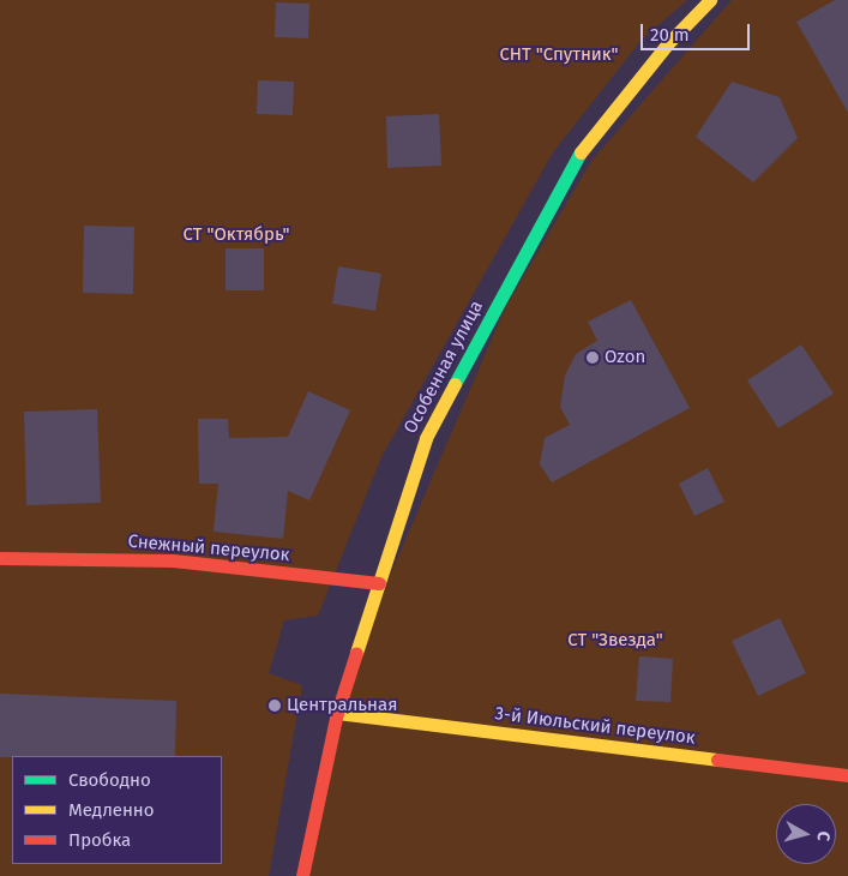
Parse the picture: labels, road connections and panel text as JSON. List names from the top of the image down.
{
  "streets": {
    "main road": ["Особенная улица", "Снежный переулок", "3-й Июльский переулок"]
  },
  "crossings": [
    ["Особенная улица", "Снежный переулок"],
    ["Особенная улица", "3-й Июльский переулок"]
  ],
  "parks": ["СНТ \"Спутник\"", "СТ \"Октябрь\"", "СТ \"Звезда\""],
  "places": ["Ozon", "Центральная"],
  "legend": ["Свободно", "Медленно", "Пробка"],
  "scale_bar": "20 m",
  "north": "right"
}
